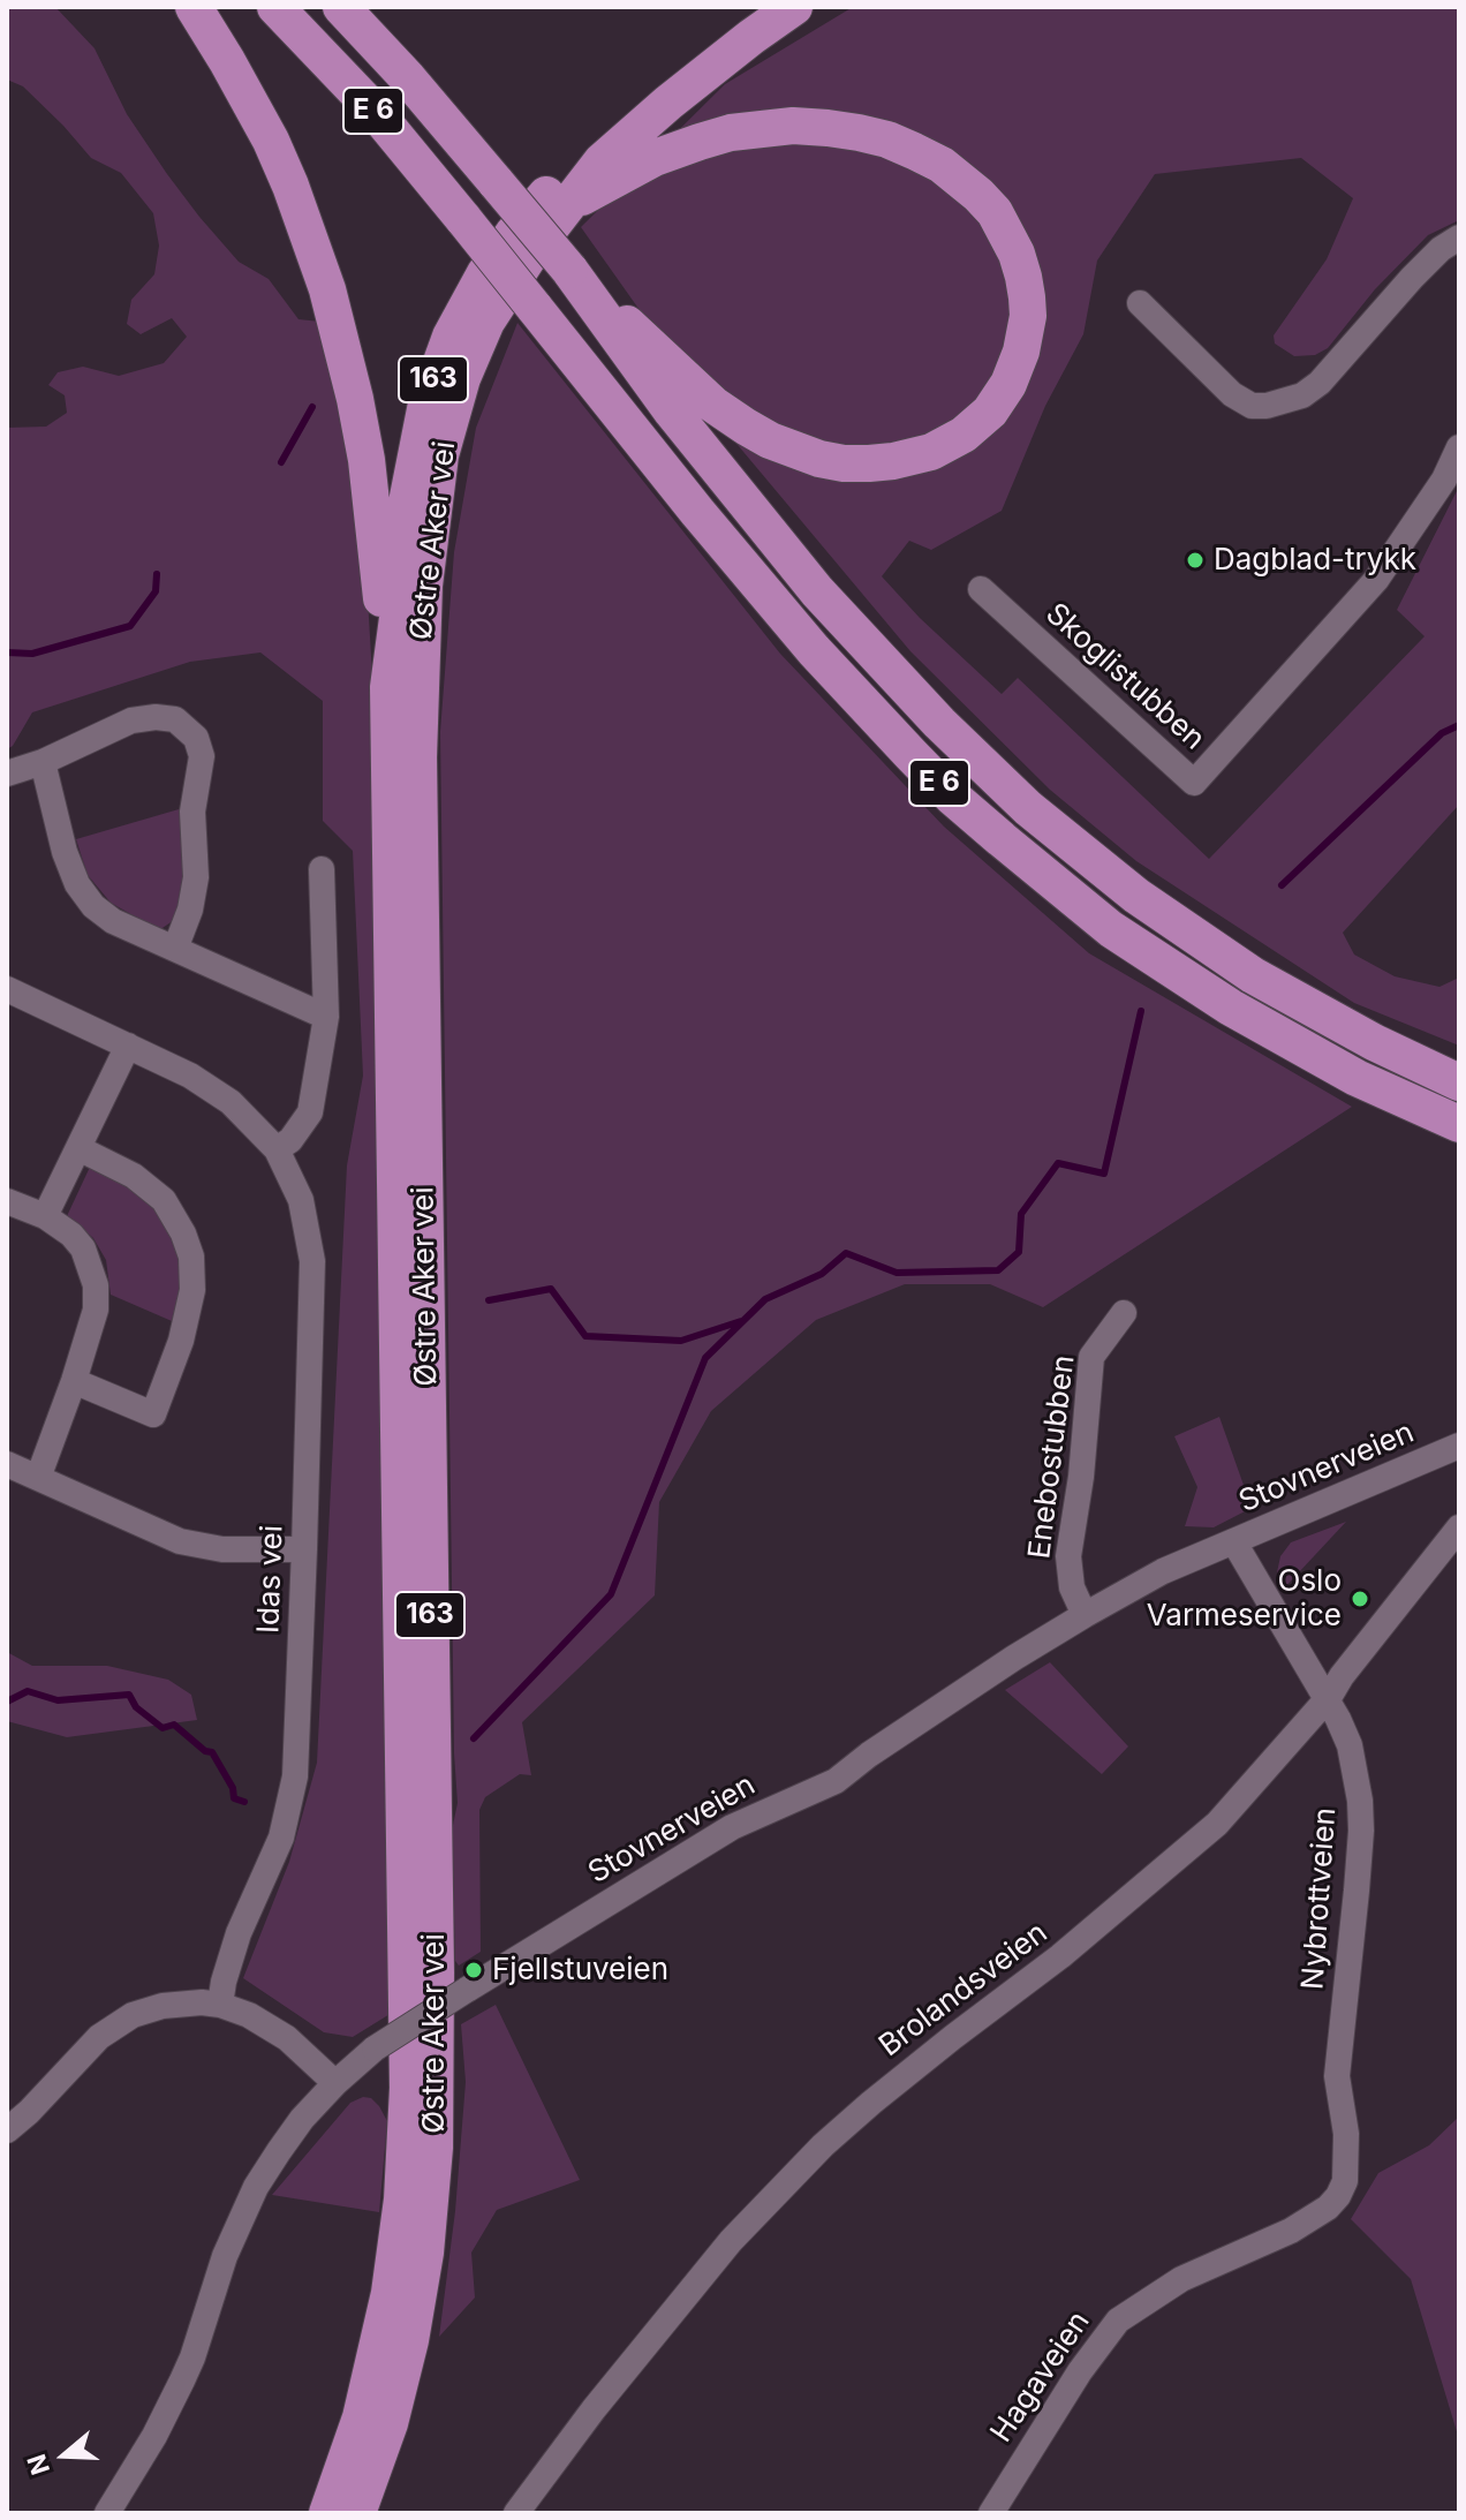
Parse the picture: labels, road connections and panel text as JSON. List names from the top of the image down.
{
  "streets": {
    "highway": ["E 6", "163", "Østre Aker vei"],
    "street": [
      "Skoglistubben",
      "Enebostubben",
      "Stovnerveien",
      "Idas vei",
      "Nybrottveien",
      "Brolandsveien",
      "Hagaveien"
    ]
  },
  "crossings": [
    ["E 6", "Østre Aker vei"],
    ["Enebostubben", "Stovnerveien"],
    ["Stovnerveien", "Nybrottveien"],
    ["Nybrottveien", "Brolandsveien"],
    ["Nybrottveien", "Hagaveien"]
  ],
  "places": ["Dagblad-trykk", "Oslo Varmeservice", "Fjellstuveien"],
  "north": "left"
}
